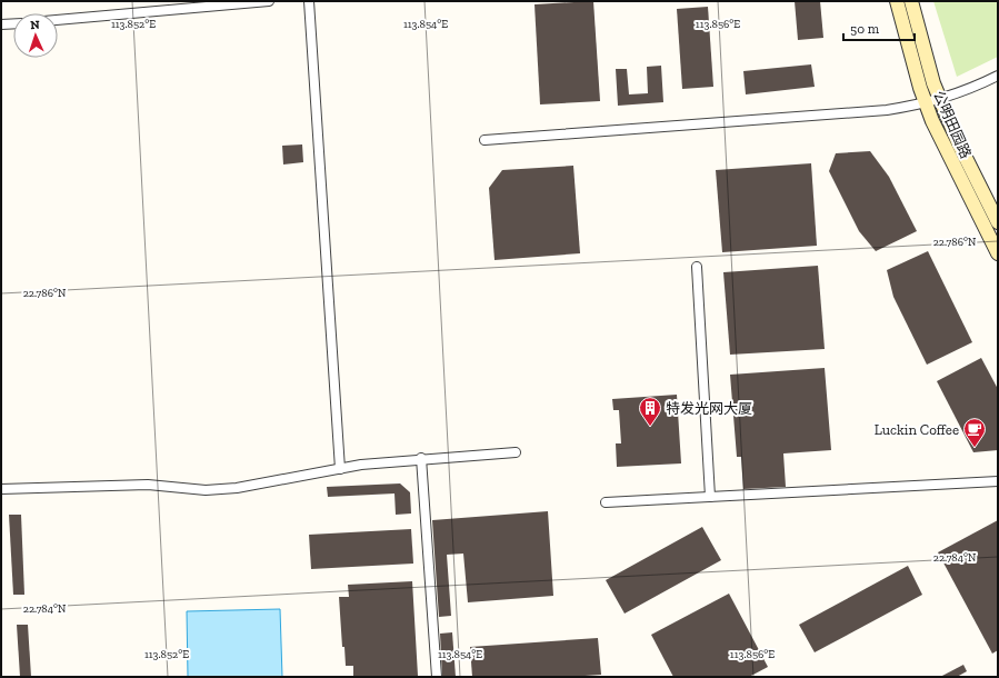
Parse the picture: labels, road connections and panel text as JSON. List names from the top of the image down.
{
  "streets": {
    "street": ["公明田园路"]
  },
  "places": {
    "building": ["特发光网大厦"],
    "cafe": ["Luckin Coffee"]
  },
  "scale_bar": "50 m",
  "north": "top",
  "coordinates": [
    "113.852°E",
    "113.854°E",
    "113.856°E",
    "22.786°N",
    "22.784°N"
  ]
}
